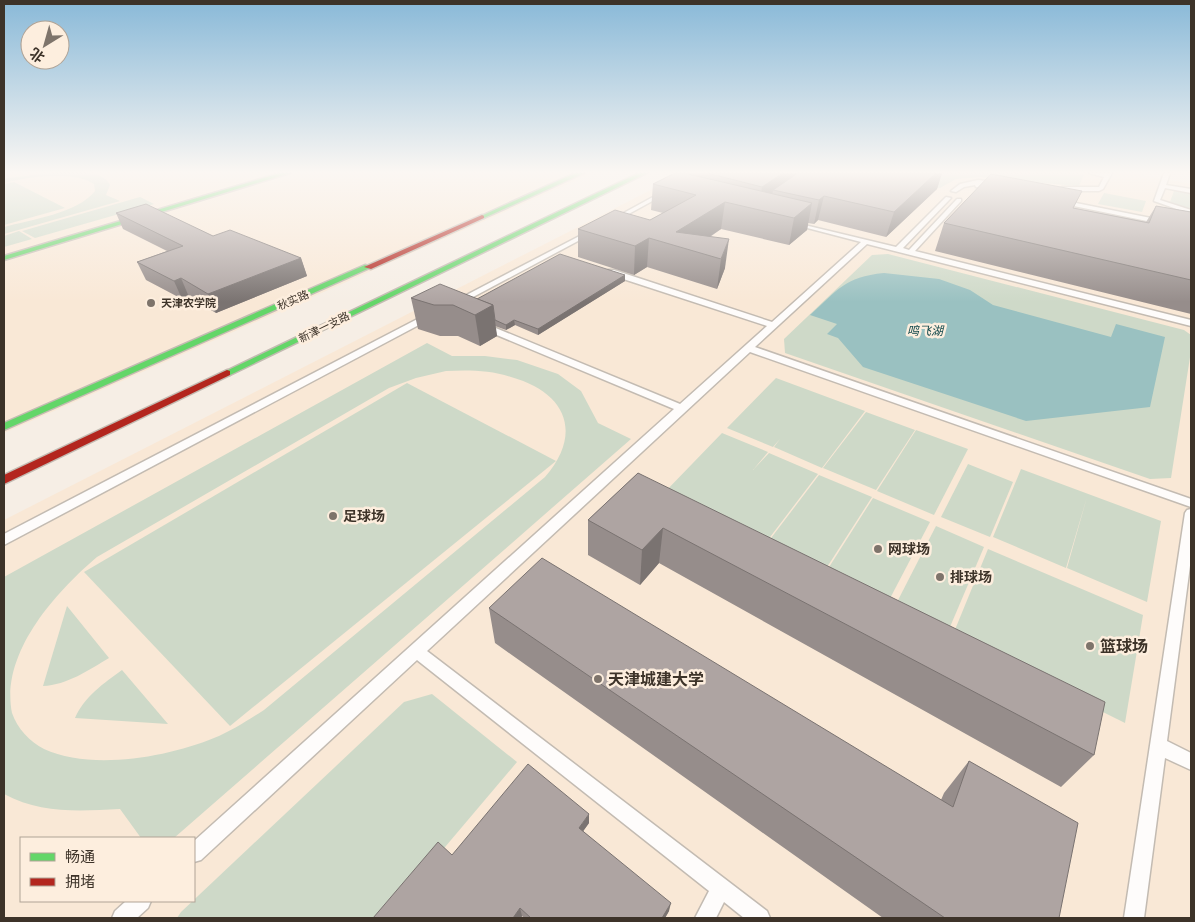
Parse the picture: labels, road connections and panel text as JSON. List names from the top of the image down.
{
  "streets": {
    "street": ["秋实路", "新津一支路"]
  },
  "water": ["鸣飞湖"],
  "places": [
    "天津农学院",
    "足球场",
    "网球场",
    "排球场",
    "篮球场",
    "天津城建大学"
  ],
  "legend": ["畅通", "拥堵"],
  "north": "bottom left"
}
